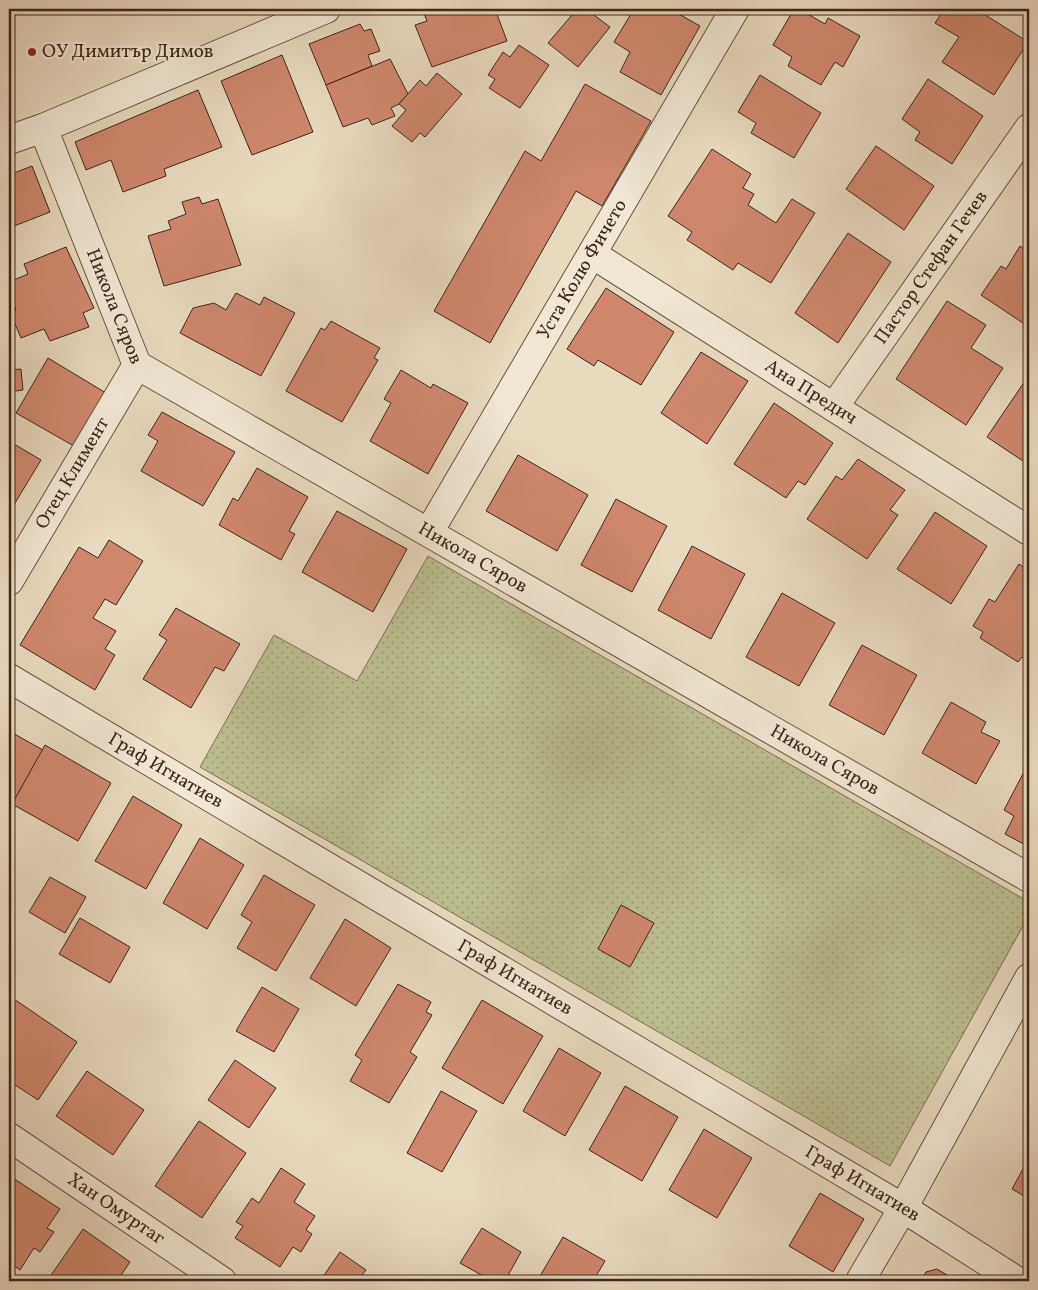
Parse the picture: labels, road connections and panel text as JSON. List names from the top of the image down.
{
  "streets": {
    "street": [
      "Пастор Стефан Гечев",
      "Уста Колю Фичето",
      "Никола Сяров",
      "Ана Предич",
      "Отец Климент",
      "Граф Игнатиев",
      "Хан Омуртаг"
    ]
  },
  "crossings": [
    ["Пастор Стефан Гечев", "Ана Предич"],
    ["Уста Колю Фичето", "Никола Сяров"],
    ["Уста Колю Фичето", "Ана Предич"],
    ["Никола Сяров", "Отец Климент"]
  ],
  "places": ["ОУ Димитър Димов"]
}
